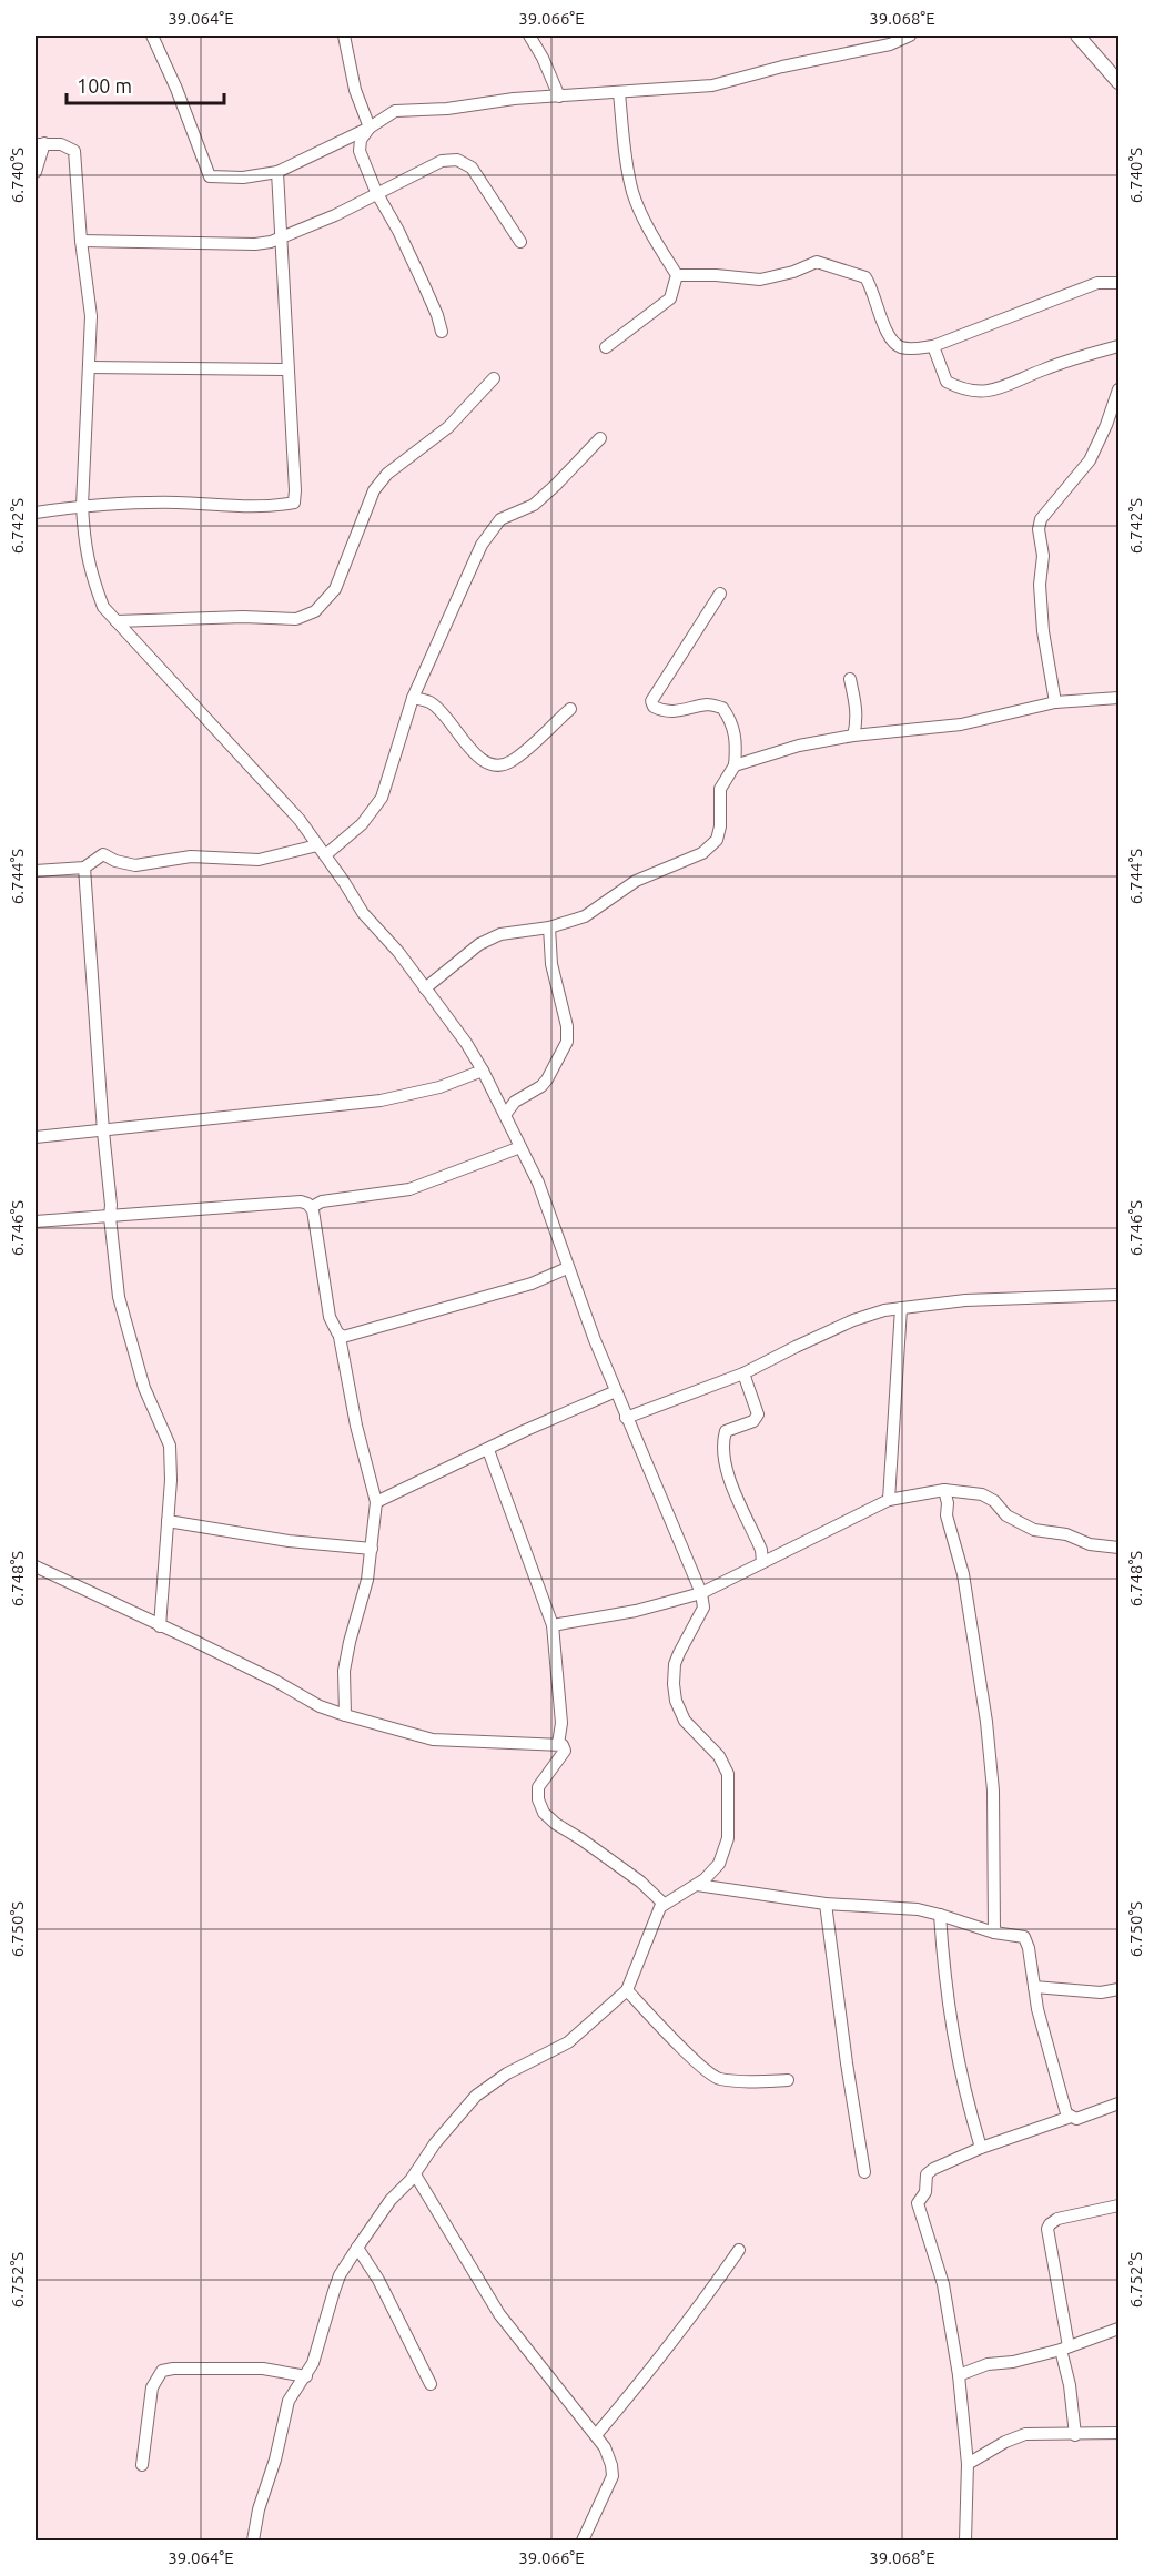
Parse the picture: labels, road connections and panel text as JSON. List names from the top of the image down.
{
  "scale_bar": "100 m",
  "coordinates": [
    "39.064°E",
    "39.066°E",
    "39.068°E",
    "6.740°S",
    "6.742°S",
    "6.744°S",
    "6.746°S",
    "6.748°S",
    "6.750°S",
    "6.752°S"
  ]
}
